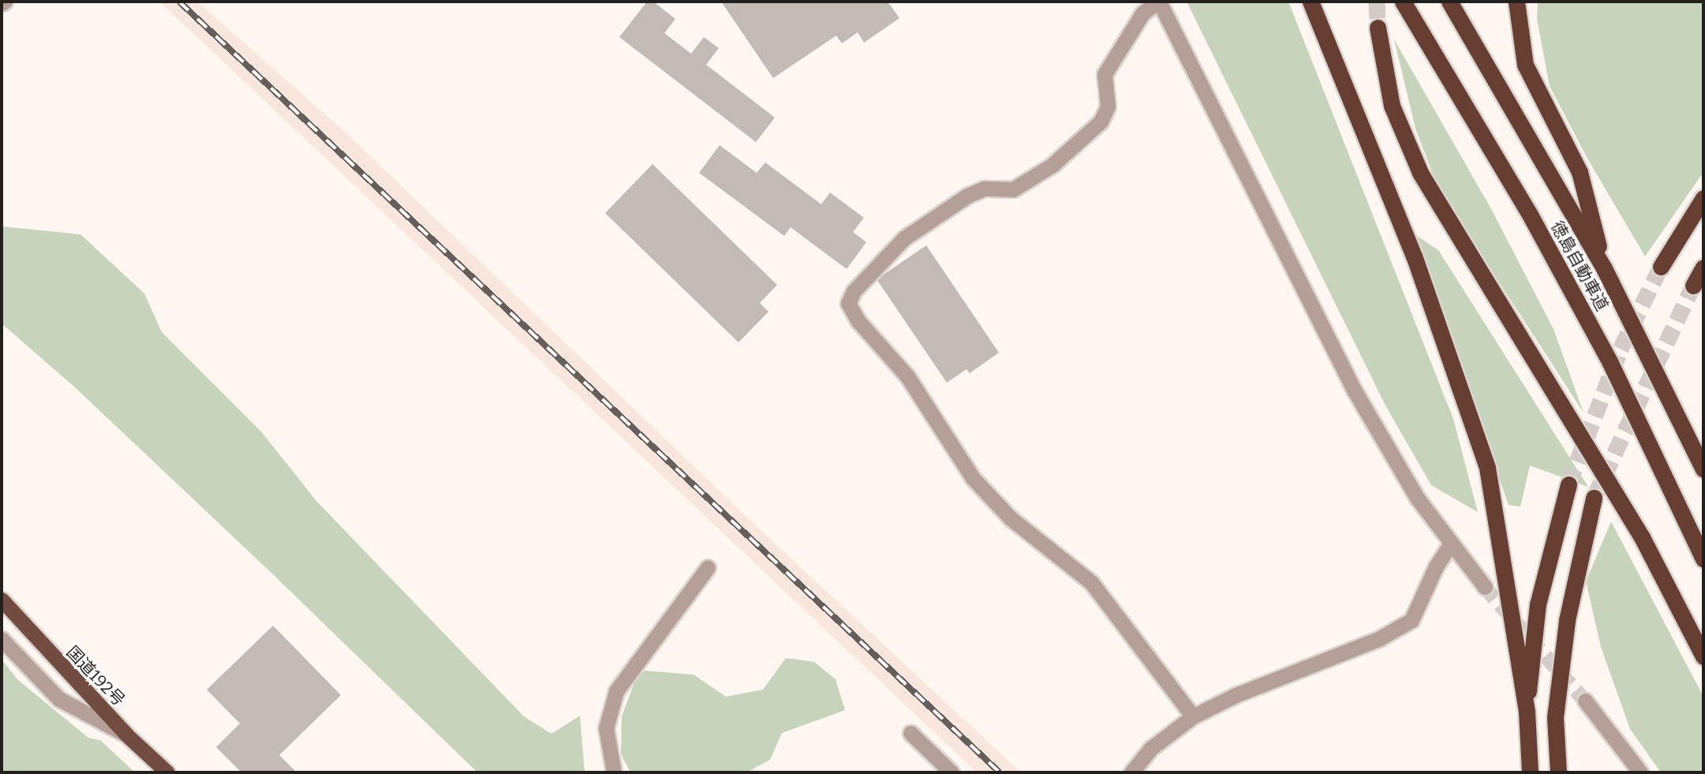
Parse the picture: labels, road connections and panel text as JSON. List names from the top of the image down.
{
  "streets": {
    "highway": ["徳島自動車道", "国道192号"]
  }
}
